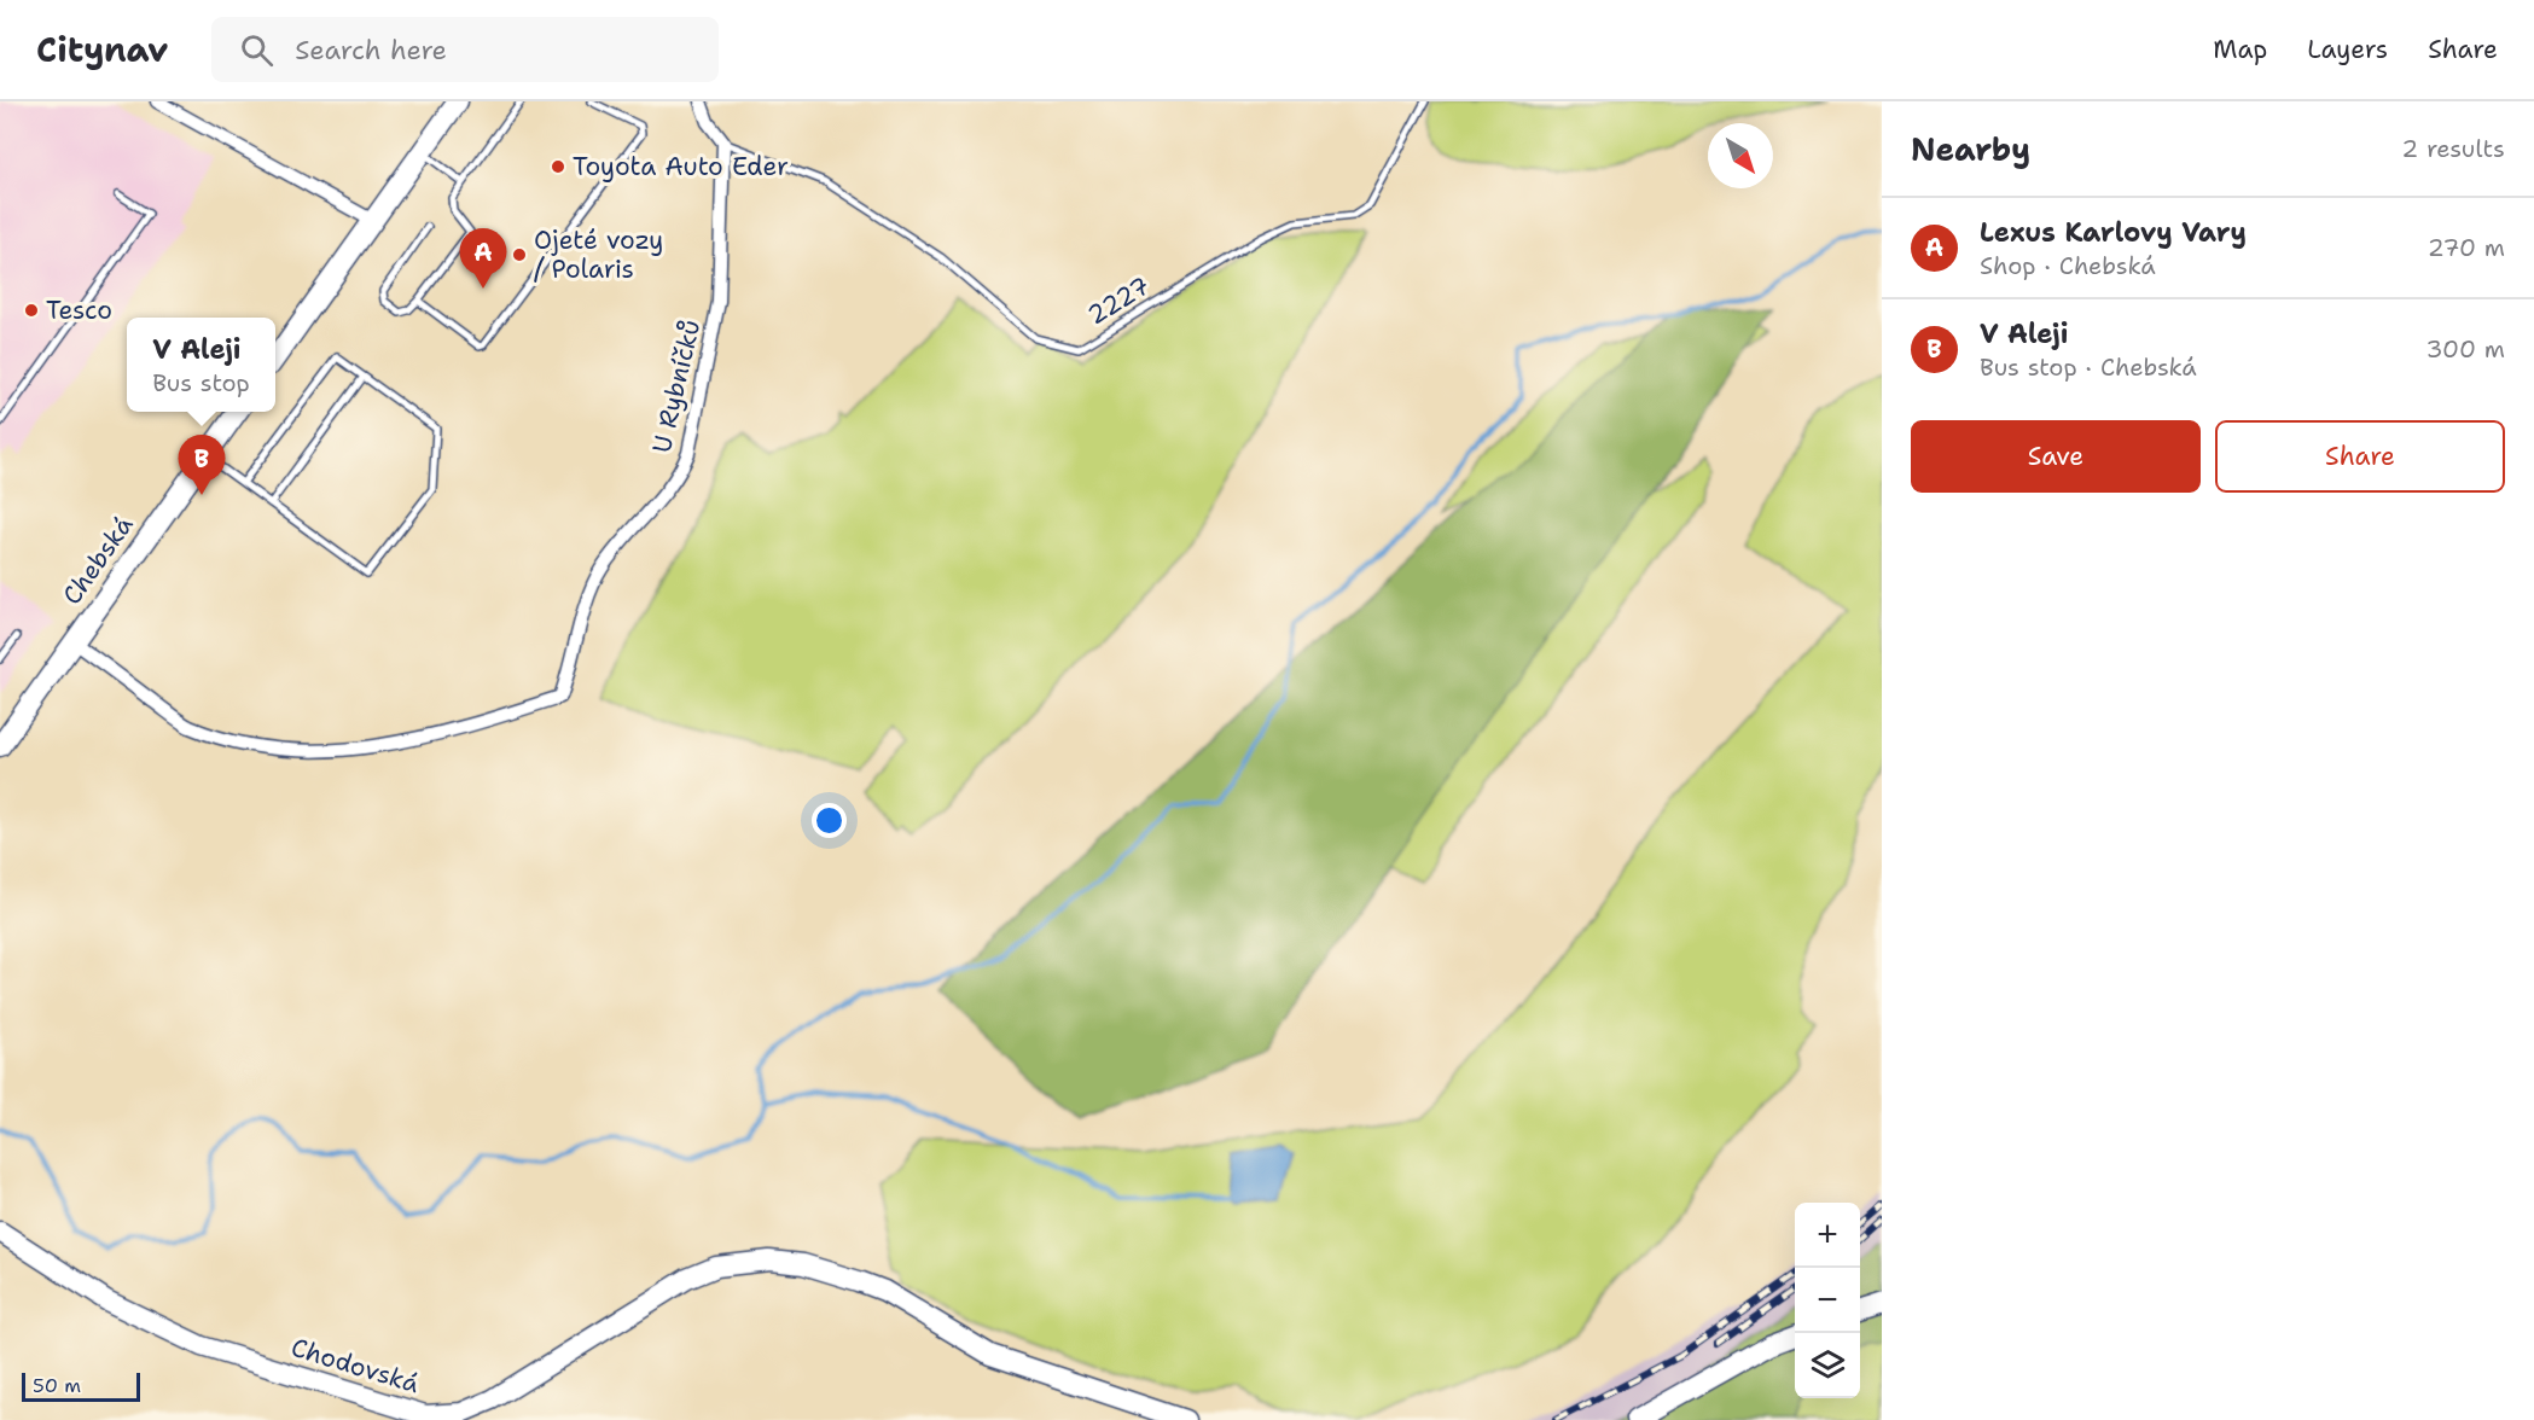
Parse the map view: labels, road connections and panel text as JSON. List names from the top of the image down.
{
  "streets": {
    "street": ["U Rybníčků", "Chebská", "Chodovská"],
    "lane": ["2227"]
  },
  "crossings": [
    ["2227", "U Rybníčků"],
    ["U Rybníčků", "Chebská"]
  ],
  "places": ["Toyota Auto Eder", "Ojeté vozy / Polaris", "Tesco"],
  "scale_bar": "50 m",
  "north": "bottom right",
  "page": {
    "header": "Citynav",
    "search": "Search here",
    "nav": ["Map", "Layers", "Share"],
    "heading": ["Nearby", "2 results"],
    "list": [
      {
        "mark": "A",
        "name": "Lexus Karlovy Vary",
        "note": "Shop · Chebská",
        "value": "270 m"
      },
      {
        "mark": "B",
        "name": "V Aleji",
        "note": "Bus stop · Chebská",
        "value": "300 m"
      }
    ],
    "pins": ["A", "B"],
    "popup": ["V Aleji", "Bus stop"],
    "buttons": ["Save", "Share"],
    "map_buttons": ["+", "−"],
    "scale": "50 m"
  }
}
